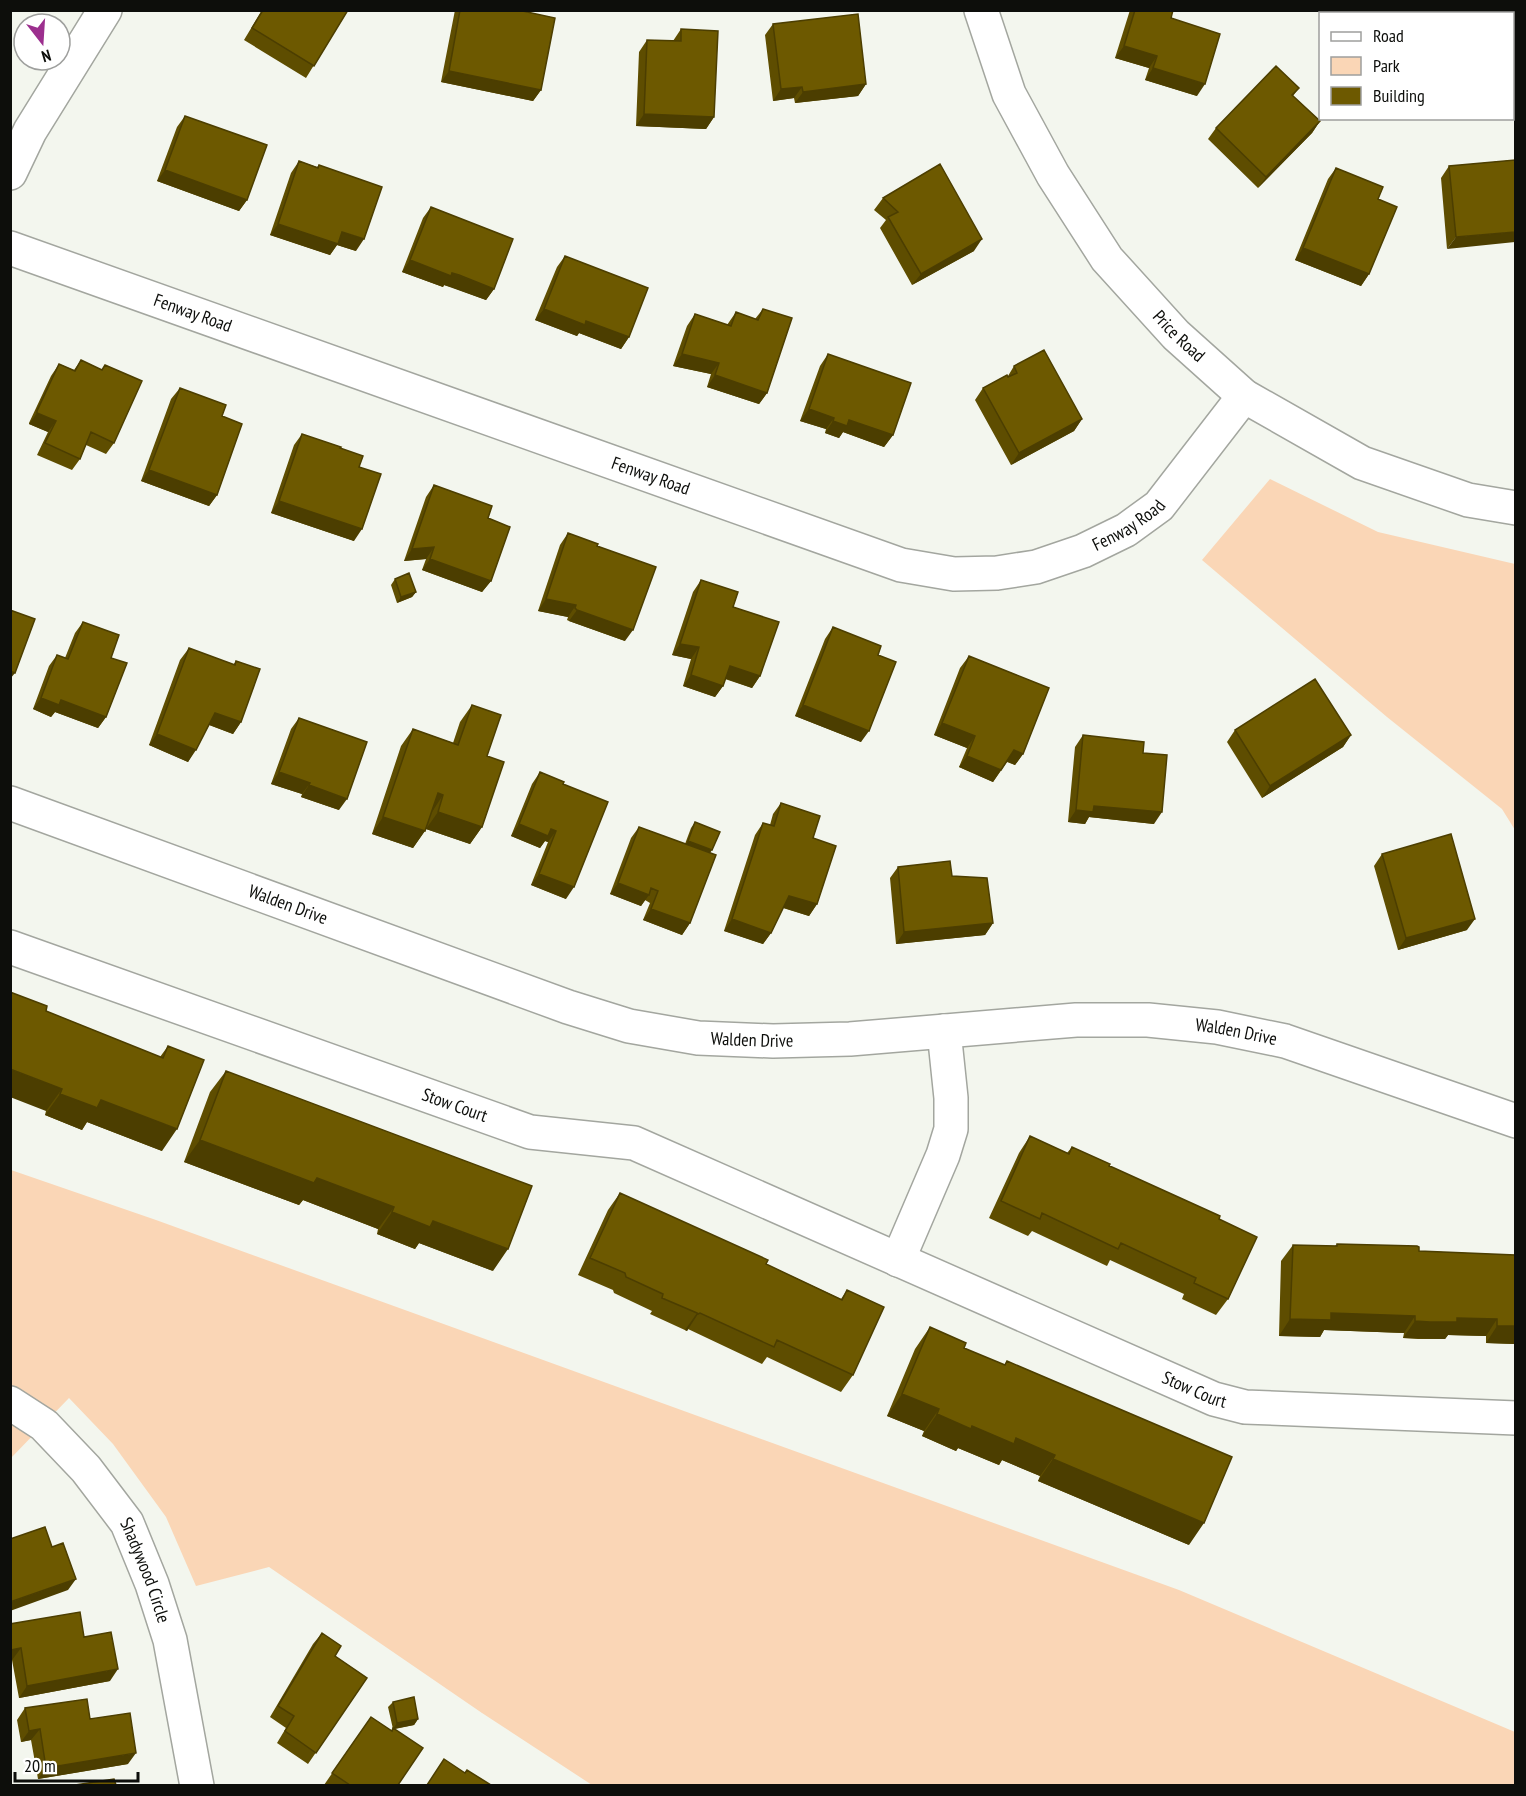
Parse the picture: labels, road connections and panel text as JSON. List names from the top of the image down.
{
  "streets": {
    "street": [
      "Fenway Road",
      "Price Road",
      "Walden Drive",
      "Stow Court",
      "Shadywood Circle"
    ]
  },
  "crossings": [
    ["Fenway Road", "Price Road"]
  ],
  "legend": ["Road", "Park", "Building"],
  "scale_bar": "20 m",
  "north": "bottom"
}
